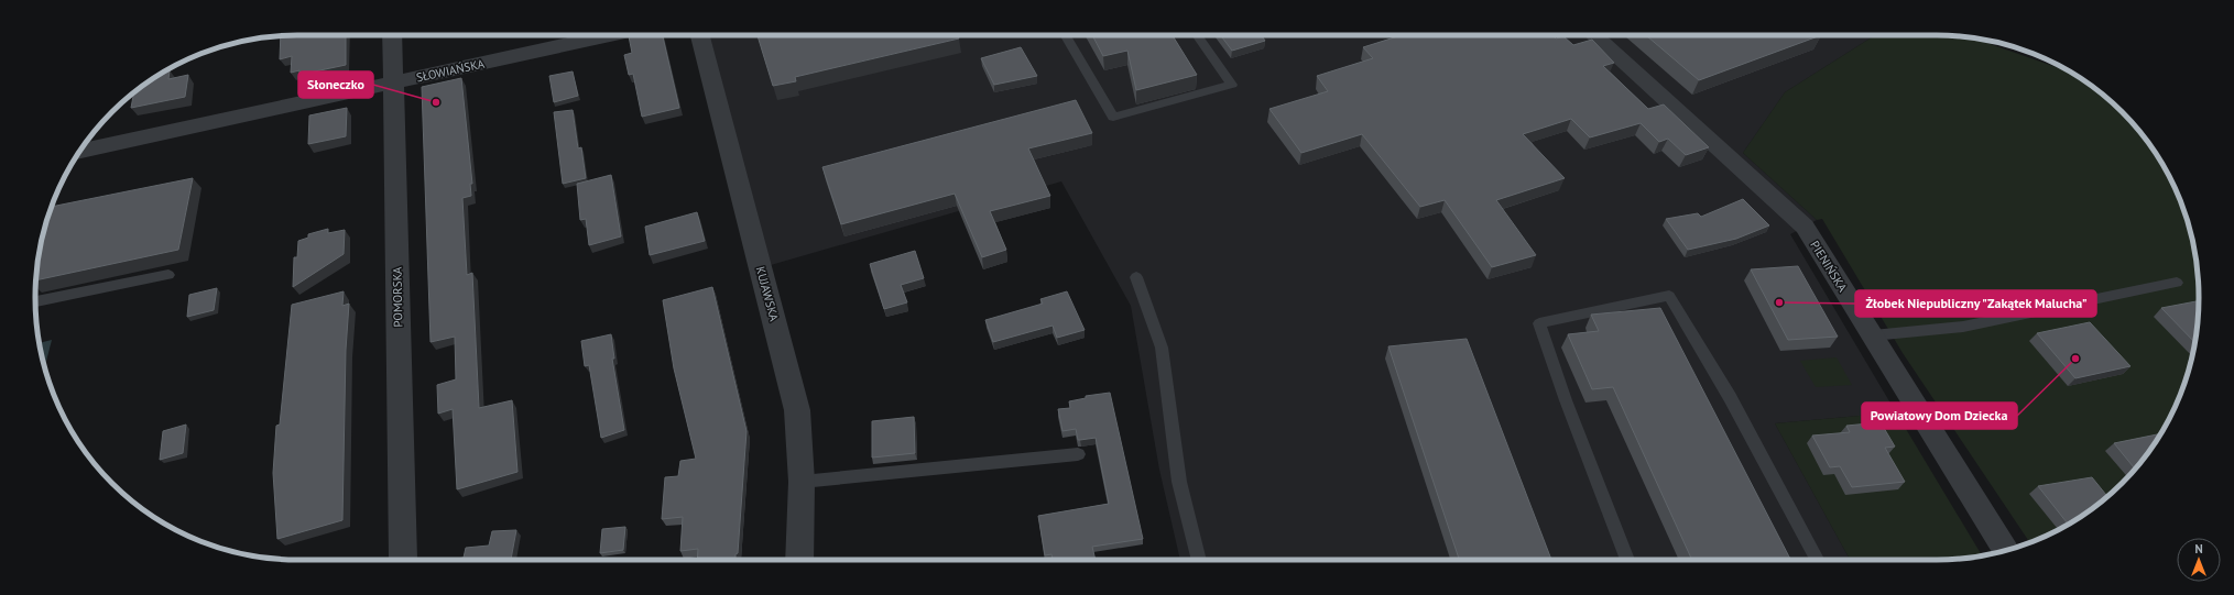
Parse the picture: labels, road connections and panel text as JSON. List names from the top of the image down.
{
  "streets": {
    "street": [
      "SŁOWIAŃSKA",
      "PIENIŃSKA",
      "KUJAWSKA",
      "POMORSKA"
    ]
  },
  "crossings": [
    ["SŁOWIAŃSKA", "POMORSKA"]
  ],
  "places": ["Słoneczko", "Żłobek Niepubliczny \"Zakątek Malucha\"", "Powiatowy Dom Dziecka"],
  "north": "top"
}
